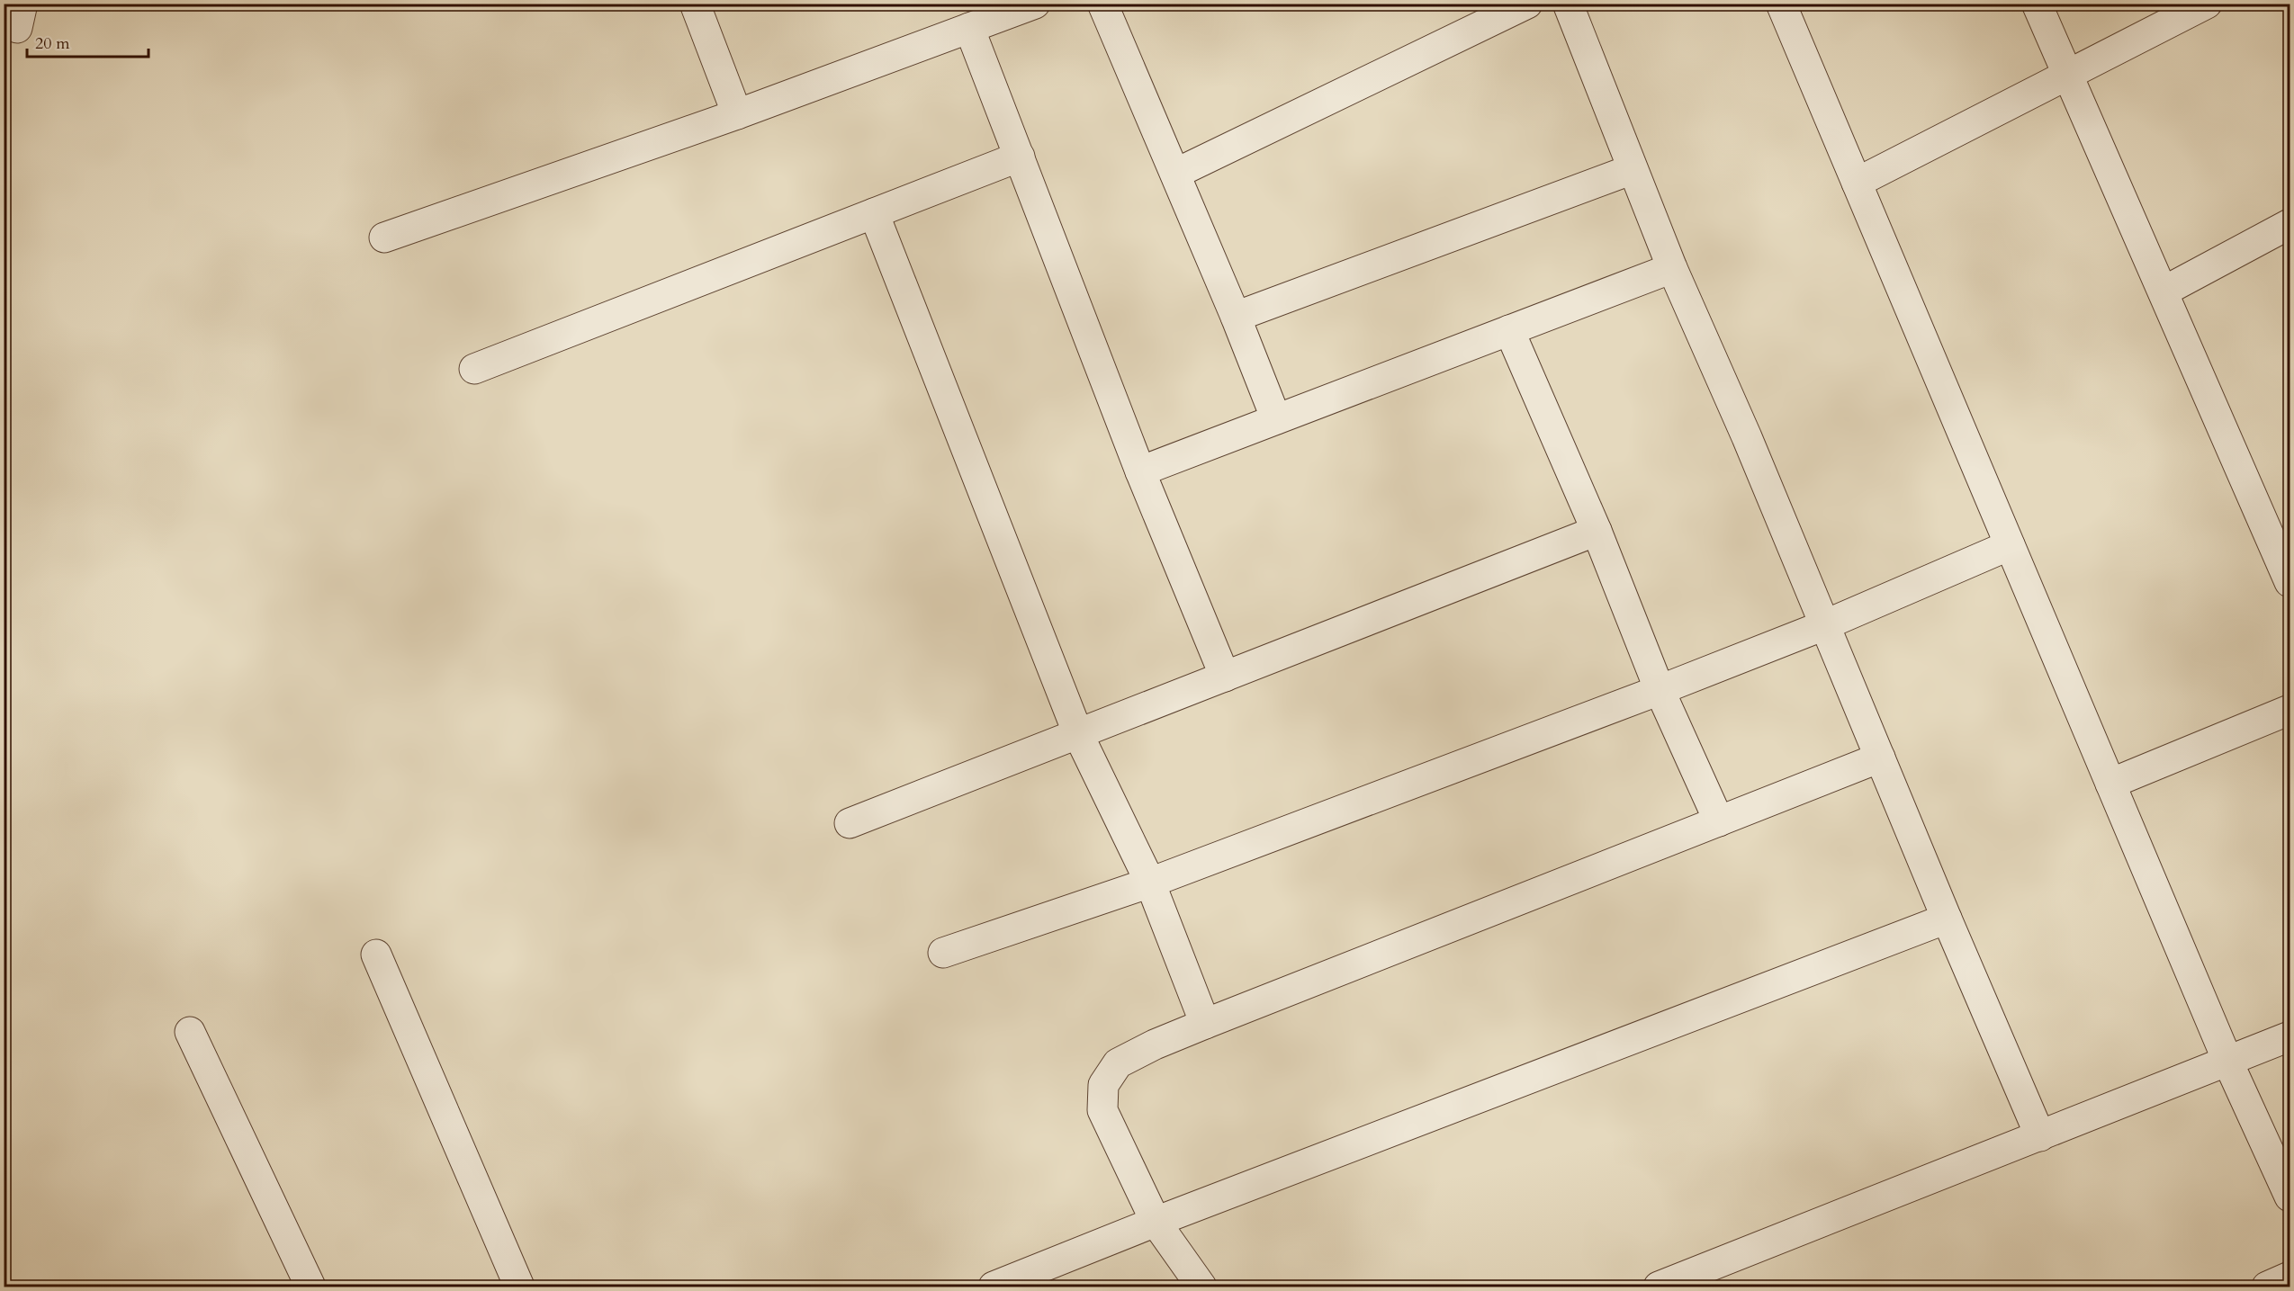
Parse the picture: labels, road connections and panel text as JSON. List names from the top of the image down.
{
  "scale_bar": "20 m"
}
